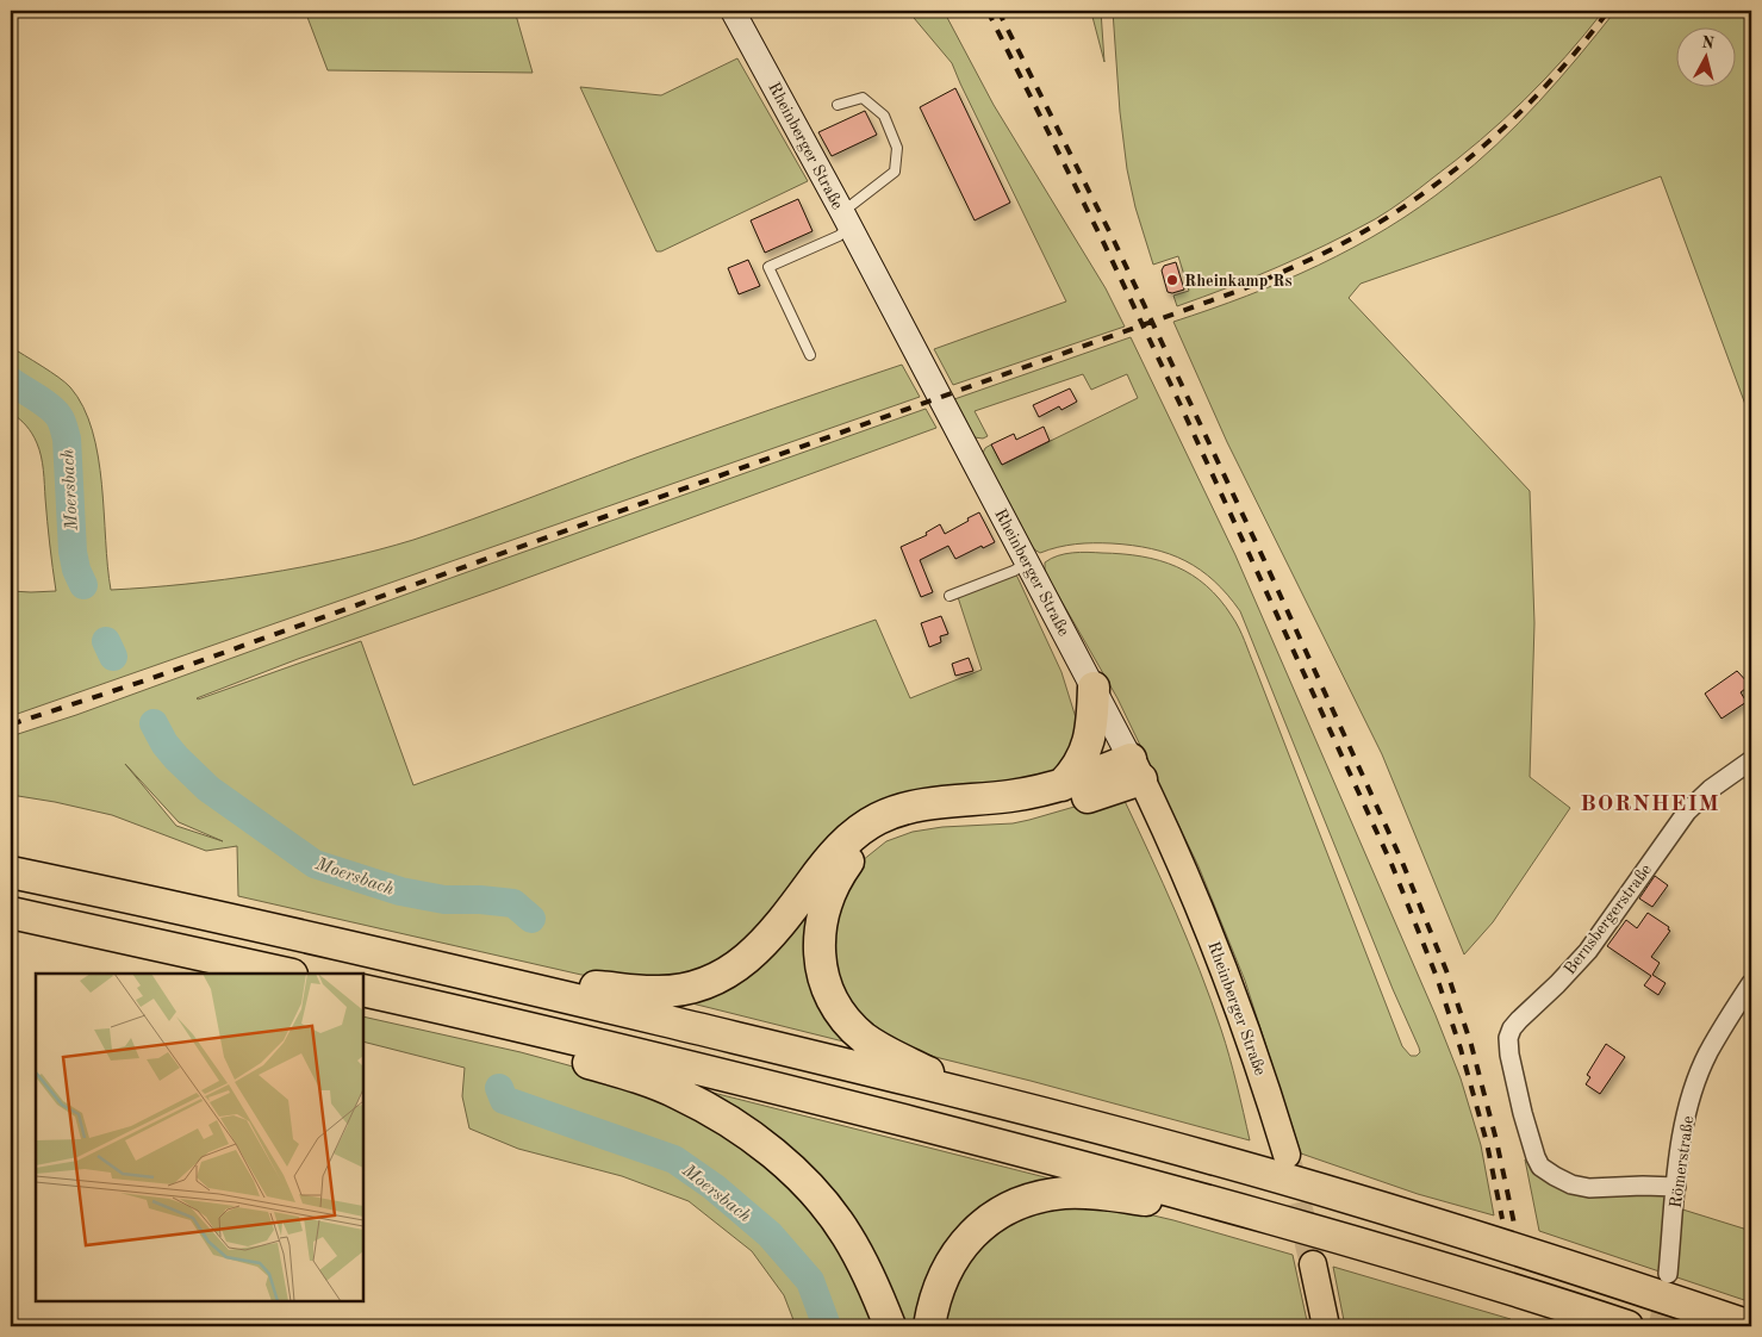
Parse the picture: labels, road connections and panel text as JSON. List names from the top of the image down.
{
  "streets": {
    "main road": ["Rheinberger Straße"],
    "street": ["Bernsbergerstraße", "Römerstraße"]
  },
  "crossings": [
    ["Bernsbergerstraße", "Römerstraße"]
  ],
  "districts": ["BORNHEIM"],
  "water": ["Moersbach"],
  "places": ["Rheinkamp Rs"],
  "north": "top"
}
